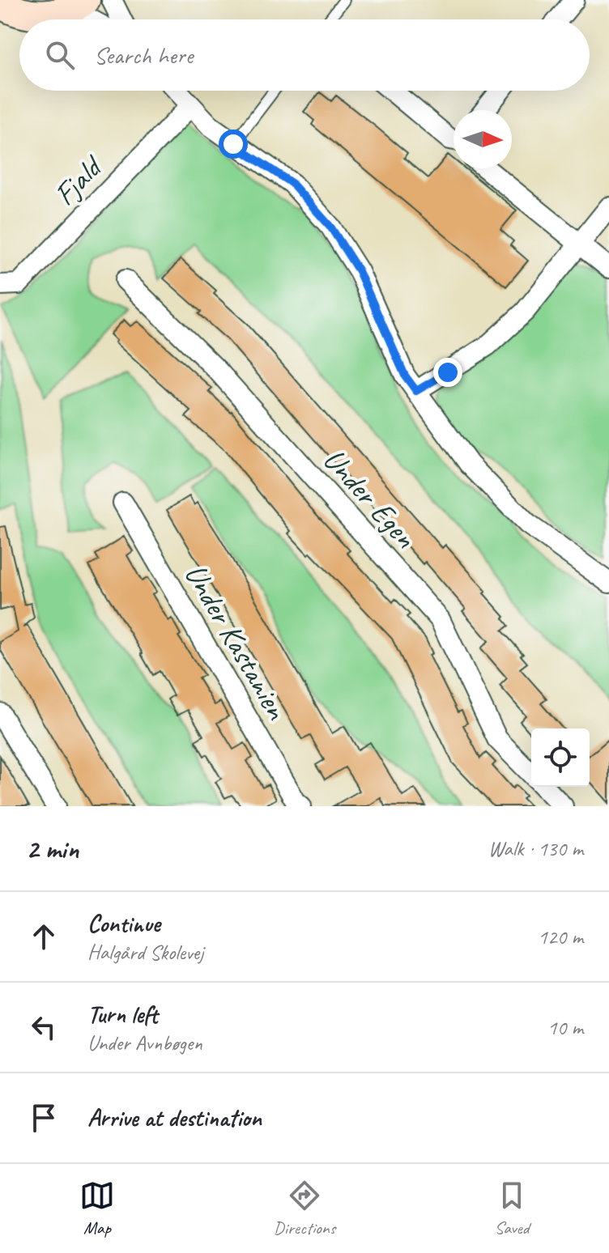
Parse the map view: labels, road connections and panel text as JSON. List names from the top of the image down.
{
  "streets": {
    "street": ["Fjald", "Under Egen", "Under Kastanien"]
  },
  "north": "right",
  "page": {
    "search": "Search here",
    "heading": ["2 min", "Walk · 130 m"],
    "list": [
      ["Continue", "Halgård Skolevej", "120 m"],
      ["Turn left", "Under Avnbøgen", "10 m"],
      "Arrive at destination"
    ],
    "nav": ["Map", "Directions", "Saved"]
  }
}
